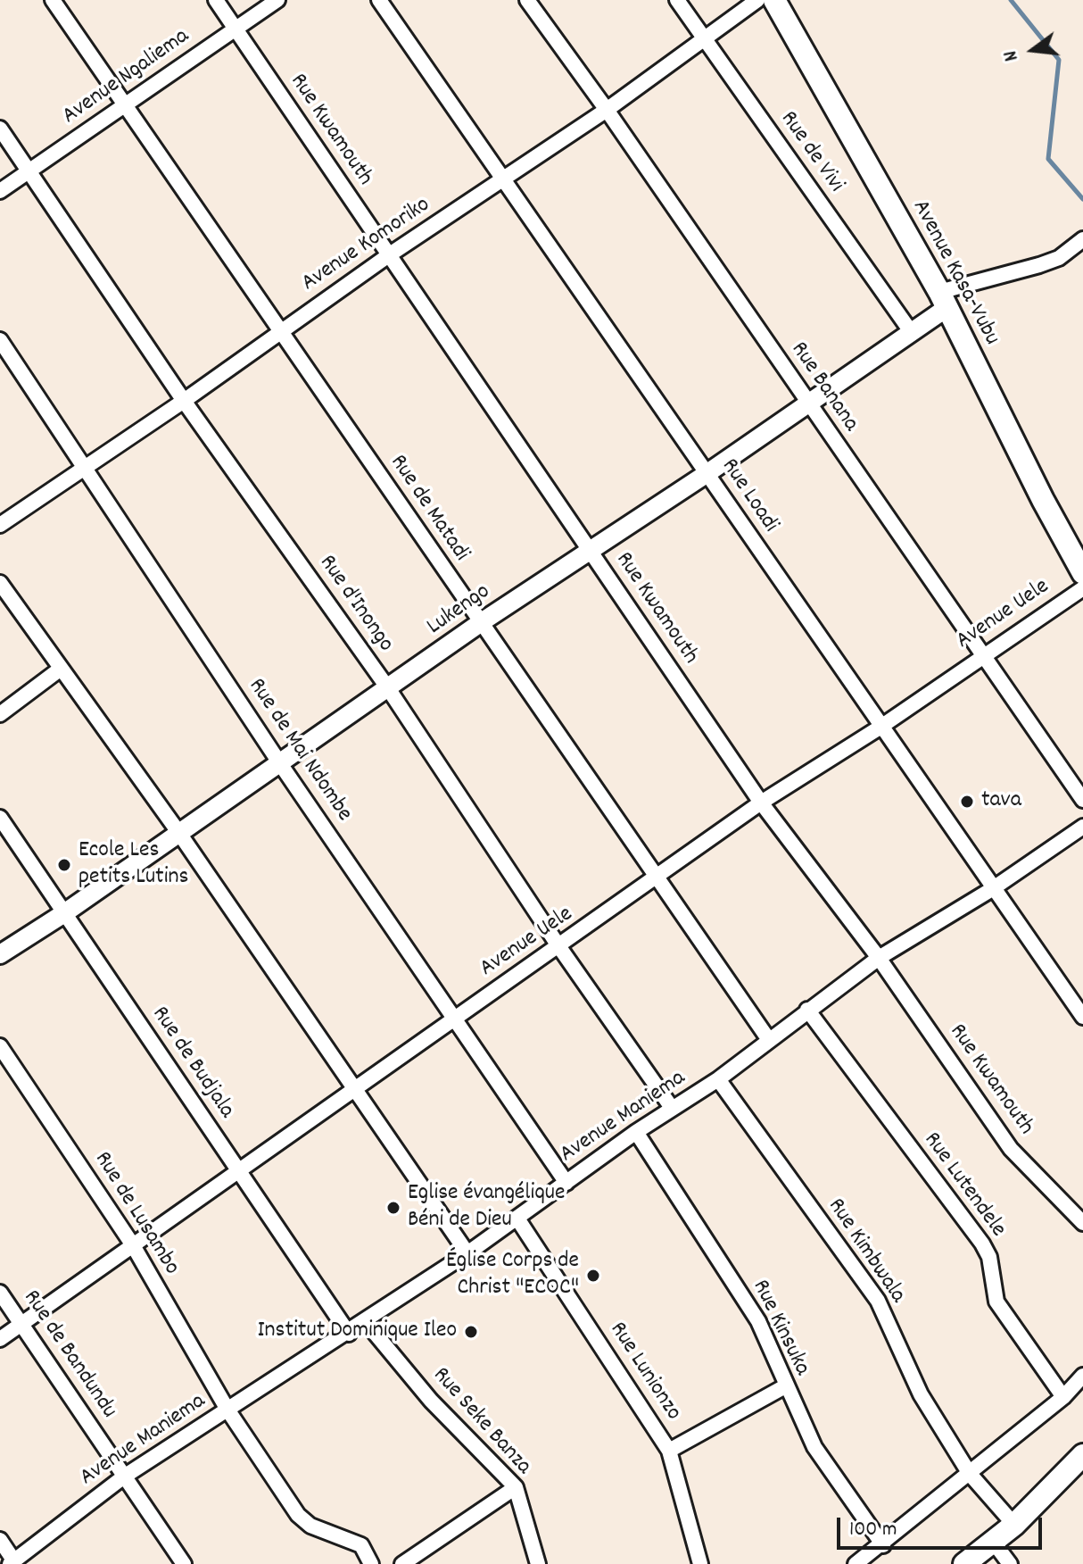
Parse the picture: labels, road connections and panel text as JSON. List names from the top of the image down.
{
  "streets": {
    "main road": ["Avenue Kasa-Vubu"],
    "street": [
      "Avenue Ngaliema",
      "Rue Kwamouth",
      "Rue de Vivi",
      "Avenue Komoriko",
      "Rue Banana",
      "Rue Loadi",
      "Rue de Matadi",
      "Rue d'Inongo",
      "Lukengo",
      "Avenue Uele",
      "Rue de Mai Ndombe",
      "Rue de Budjala",
      "Avenue Maniema",
      "Rue Lutendele",
      "Rue de Lusambo",
      "Rue Kimbwala",
      "Rue Kinsuka",
      "Rue de Bandundu",
      "Rue Lunionzo",
      "Rue Seke Banza"
    ]
  },
  "crossings": [
    ["Avenue Ngaliema", "Rue Kwamouth"],
    ["Avenue Ngaliema", "Rue de Matadi"],
    ["Avenue Ngaliema", "Rue d'Inongo"],
    ["Rue Kwamouth", "Avenue Komoriko"],
    ["Rue Kwamouth", "Lukengo"],
    ["Rue Kwamouth", "Avenue Uele"],
    ["Rue Kwamouth", "Avenue Maniema"],
    ["Rue de Vivi", "Avenue Komoriko"],
    ["Rue de Vivi", "Lukengo"],
    ["Avenue Komoriko", "Rue Banana"],
    ["Avenue Komoriko", "Rue Loadi"],
    ["Avenue Komoriko", "Rue de Matadi"],
    ["Avenue Komoriko", "Rue d'Inongo"],
    ["Avenue Komoriko", "Rue de Mai Ndombe"],
    ["Avenue Kasa-Vubu", "Lukengo"],
    ["Rue Banana", "Lukengo"],
    ["Rue Banana", "Avenue Uele"],
    ["Rue Loadi", "Lukengo"],
    ["Rue Loadi", "Avenue Uele"],
    ["Rue Loadi", "Avenue Maniema"],
    ["Rue de Matadi", "Lukengo"],
    ["Rue de Matadi", "Avenue Uele"],
    ["Rue de Matadi", "Avenue Maniema"],
    ["Rue d'Inongo", "Lukengo"],
    ["Rue d'Inongo", "Avenue Uele"],
    ["Rue d'Inongo", "Avenue Maniema"],
    ["Lukengo", "Rue de Mai Ndombe"],
    ["Lukengo", "Rue de Budjala"],
    ["Avenue Uele", "Rue de Mai Ndombe"],
    ["Avenue Uele", "Rue de Budjala"],
    ["Avenue Uele", "Rue de Lusambo"],
    ["Avenue Uele", "Rue de Bandundu"],
    ["Rue de Mai Ndombe", "Avenue Maniema"],
    ["Rue de Budjala", "Avenue Maniema"],
    ["Avenue Maniema", "Rue Lutendele"],
    ["Avenue Maniema", "Rue de Lusambo"],
    ["Avenue Maniema", "Rue Kimbwala"],
    ["Avenue Maniema", "Rue Kinsuka"],
    ["Avenue Maniema", "Rue de Bandundu"],
    ["Avenue Maniema", "Rue Lunionzo"],
    ["Avenue Maniema", "Rue Seke Banza"]
  ],
  "places": [
    "tava",
    "Ecole Les petits Lutins",
    "Eglise évangélique Béni de Dieu",
    "Église Corps de Christ \"ECOC\"",
    "Institut Dominique Ileo"
  ],
  "scale_bar": "100 m",
  "north": "left"
}
